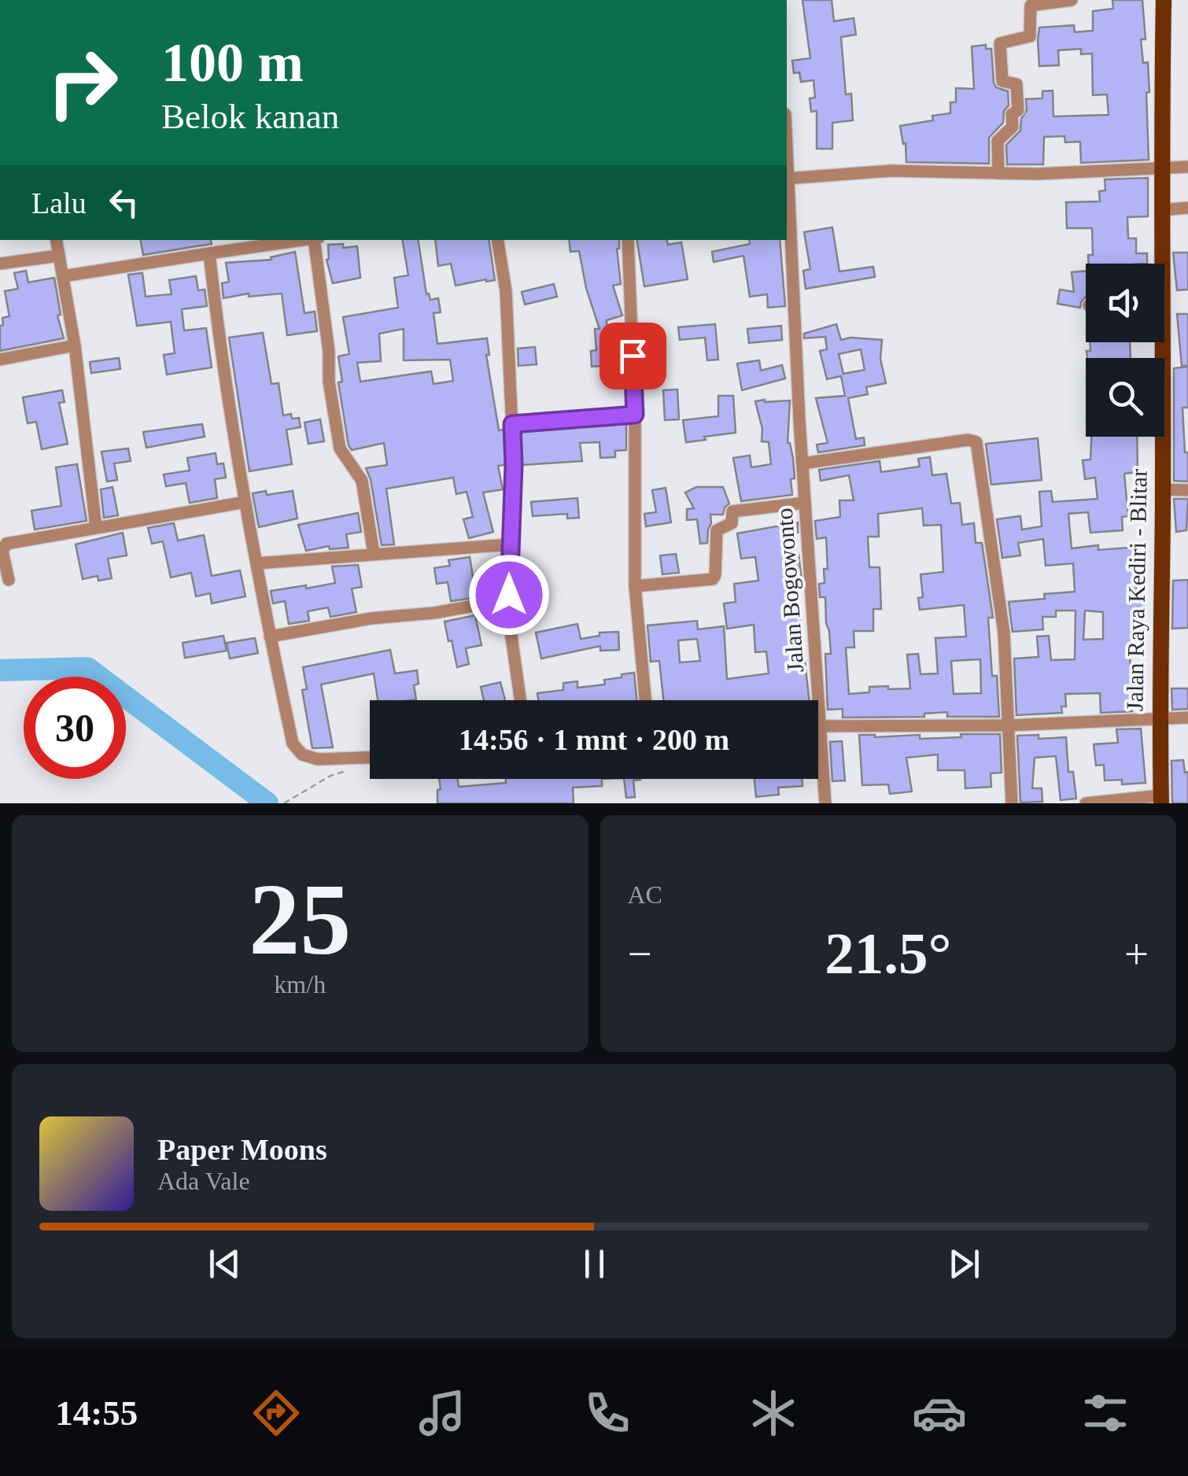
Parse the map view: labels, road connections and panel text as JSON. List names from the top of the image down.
{
  "streets": {
    "main road": ["Jalan Raya Kediri - Blitar"],
    "street": ["Jalan Bogowonto"]
  },
  "page": {
    "turn": ["100 m", "Belok kanan"],
    "then": "Lalu",
    "limit": "30",
    "trip": "14:56 · 1 mnt · 200 m",
    "tile": [
      ["25", "km/h"],
      "AC"
    ],
    "heat": ["−", "21.5°", "+"],
    "song": ["Paper Moons", "Ada Vale"],
    "tabs": "14:55"
  }
}
